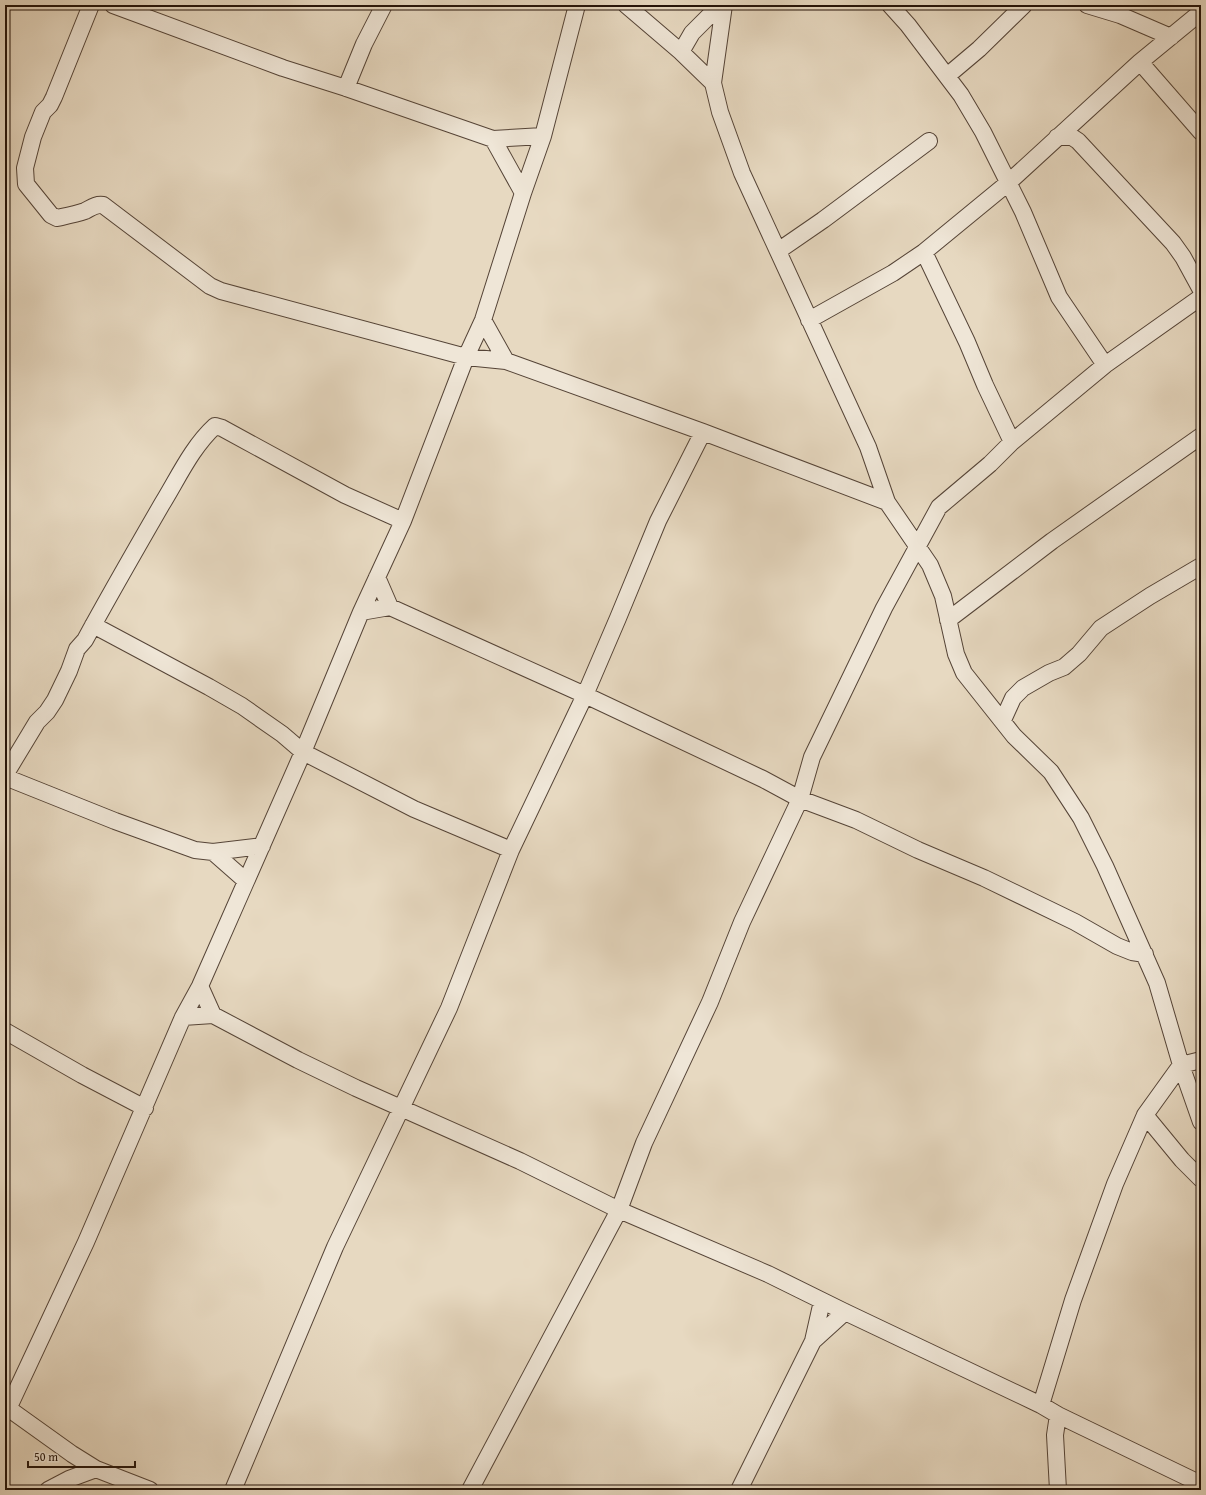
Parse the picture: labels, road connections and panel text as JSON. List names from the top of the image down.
{
  "scale_bar": "50 m"
}
